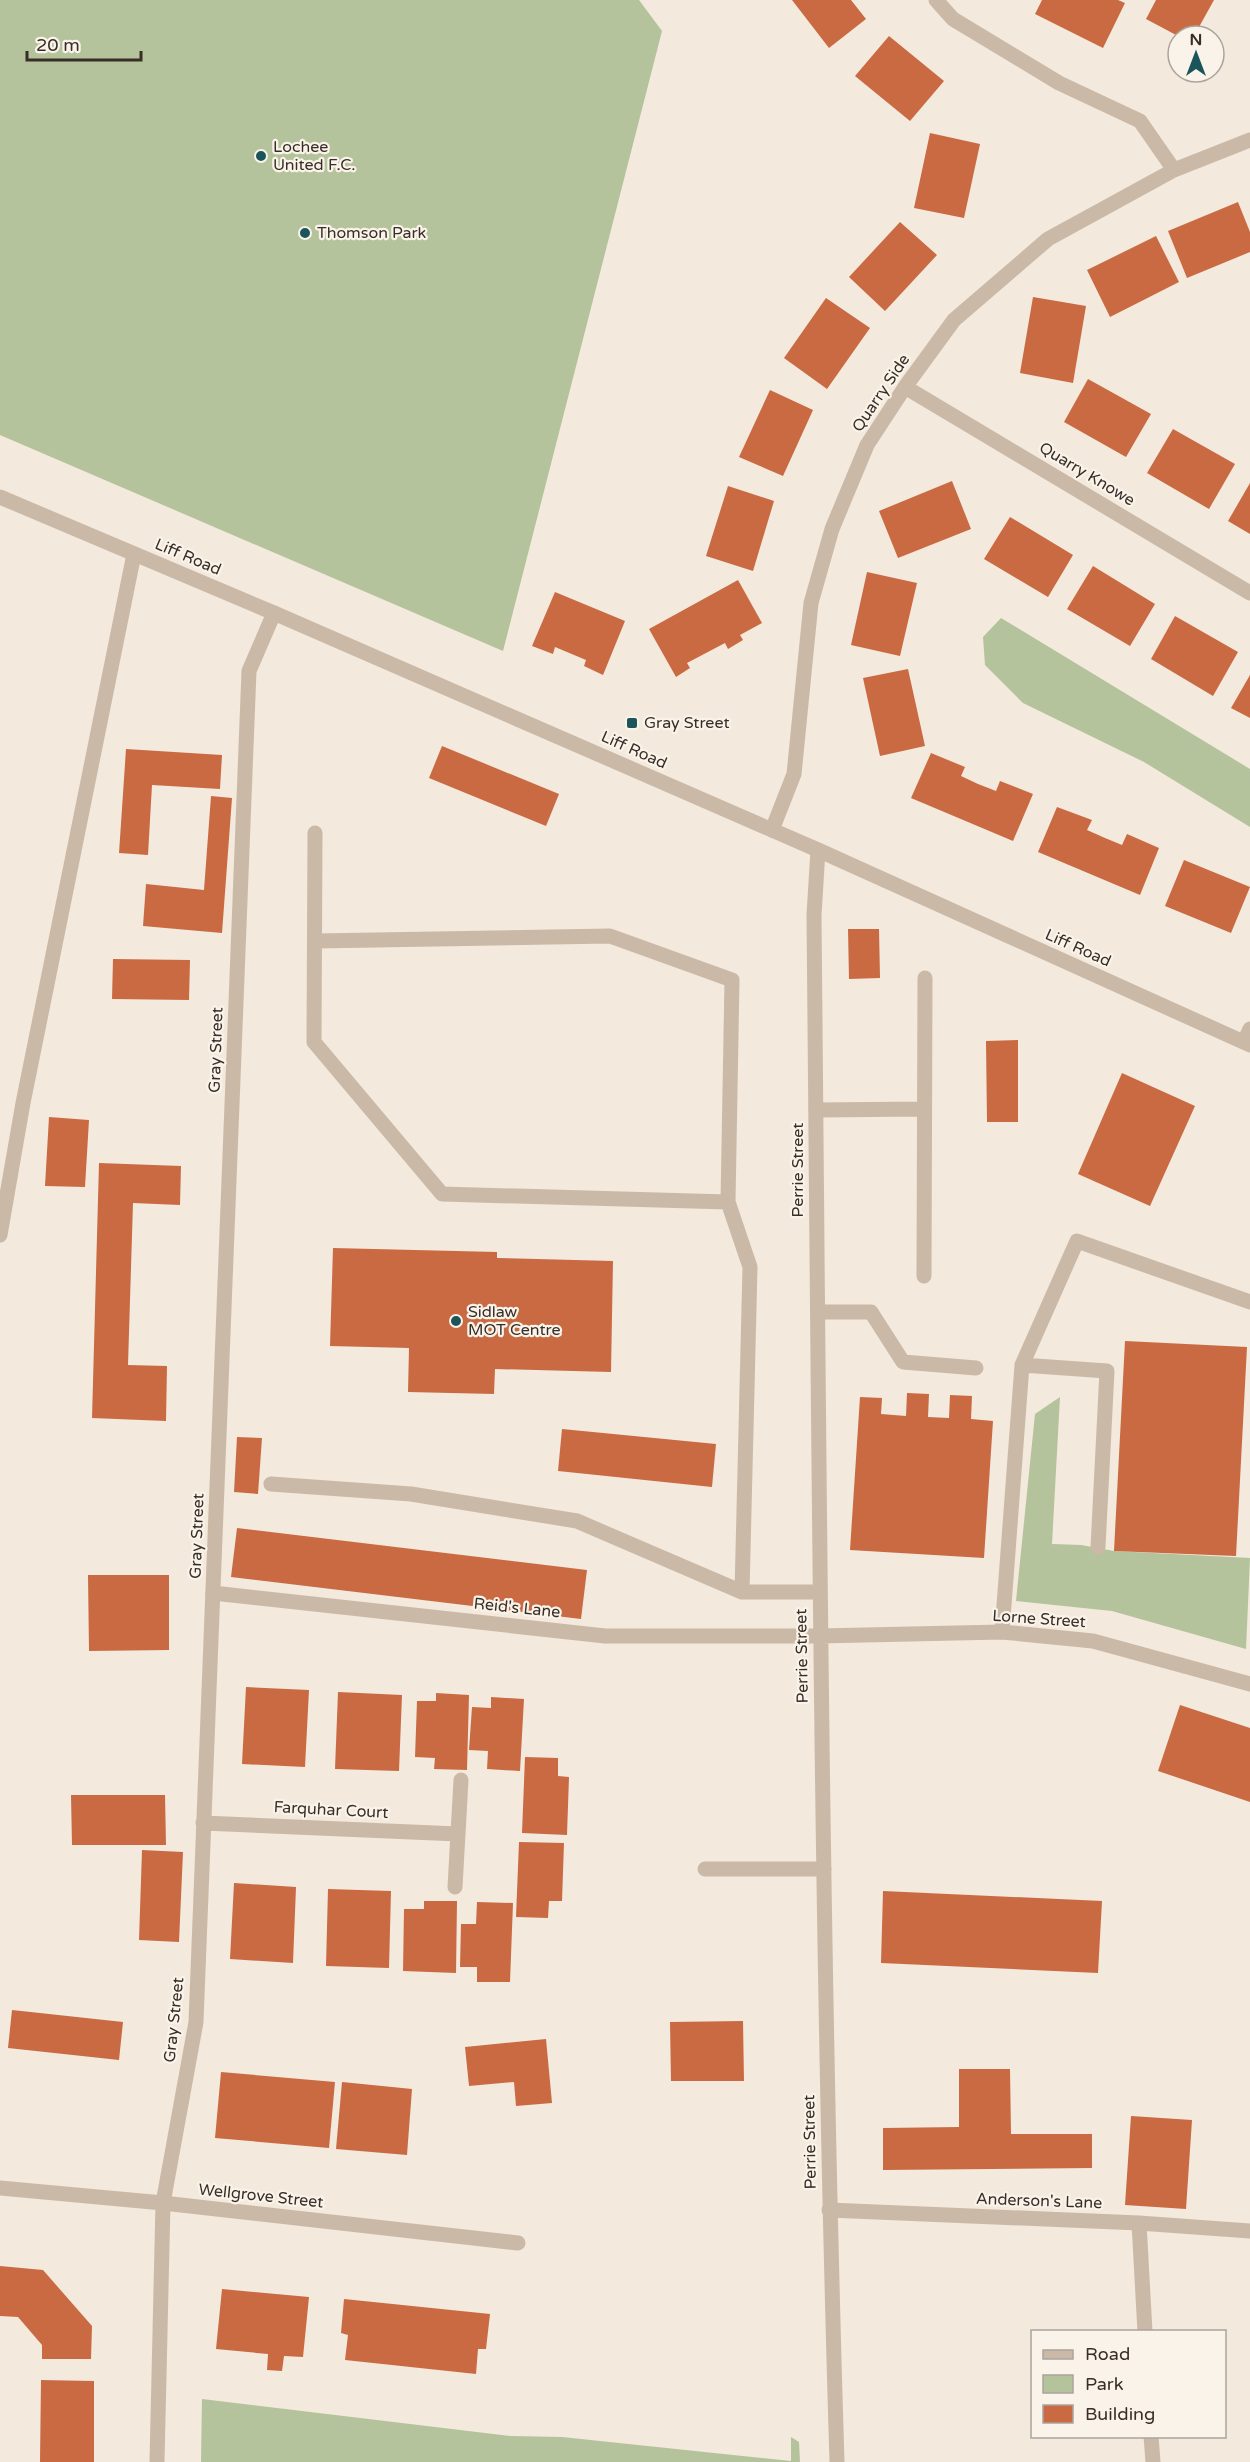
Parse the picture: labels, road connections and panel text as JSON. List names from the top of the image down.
{
  "streets": {
    "street": [
      "Quarry Side",
      "Quarry Knowe",
      "Liff Road",
      "Gray Street",
      "Perrie Street",
      "Reid's Lane",
      "Lorne Street",
      "Farquhar Court",
      "Wellgrove Street",
      "Anderson's Lane"
    ]
  },
  "crossings": [
    ["Quarry Side", "Quarry Knowe"],
    ["Quarry Side", "Liff Road"],
    ["Liff Road", "Gray Street"],
    ["Liff Road", "Perrie Street"],
    ["Gray Street", "Reid's Lane"],
    ["Gray Street", "Farquhar Court"],
    ["Gray Street", "Wellgrove Street"],
    ["Perrie Street", "Reid's Lane"],
    ["Perrie Street", "Lorne Street"],
    ["Perrie Street", "Anderson's Lane"],
    ["Reid's Lane", "Lorne Street"]
  ],
  "places": {
    "other": ["Lochee United F.C.", "Thomson Park", "Sidlaw MOT Centre"],
    "transit": ["Gray Street"]
  },
  "legend": ["Road", "Park", "Building"],
  "scale_bar": "20 m",
  "north": "top"
}
